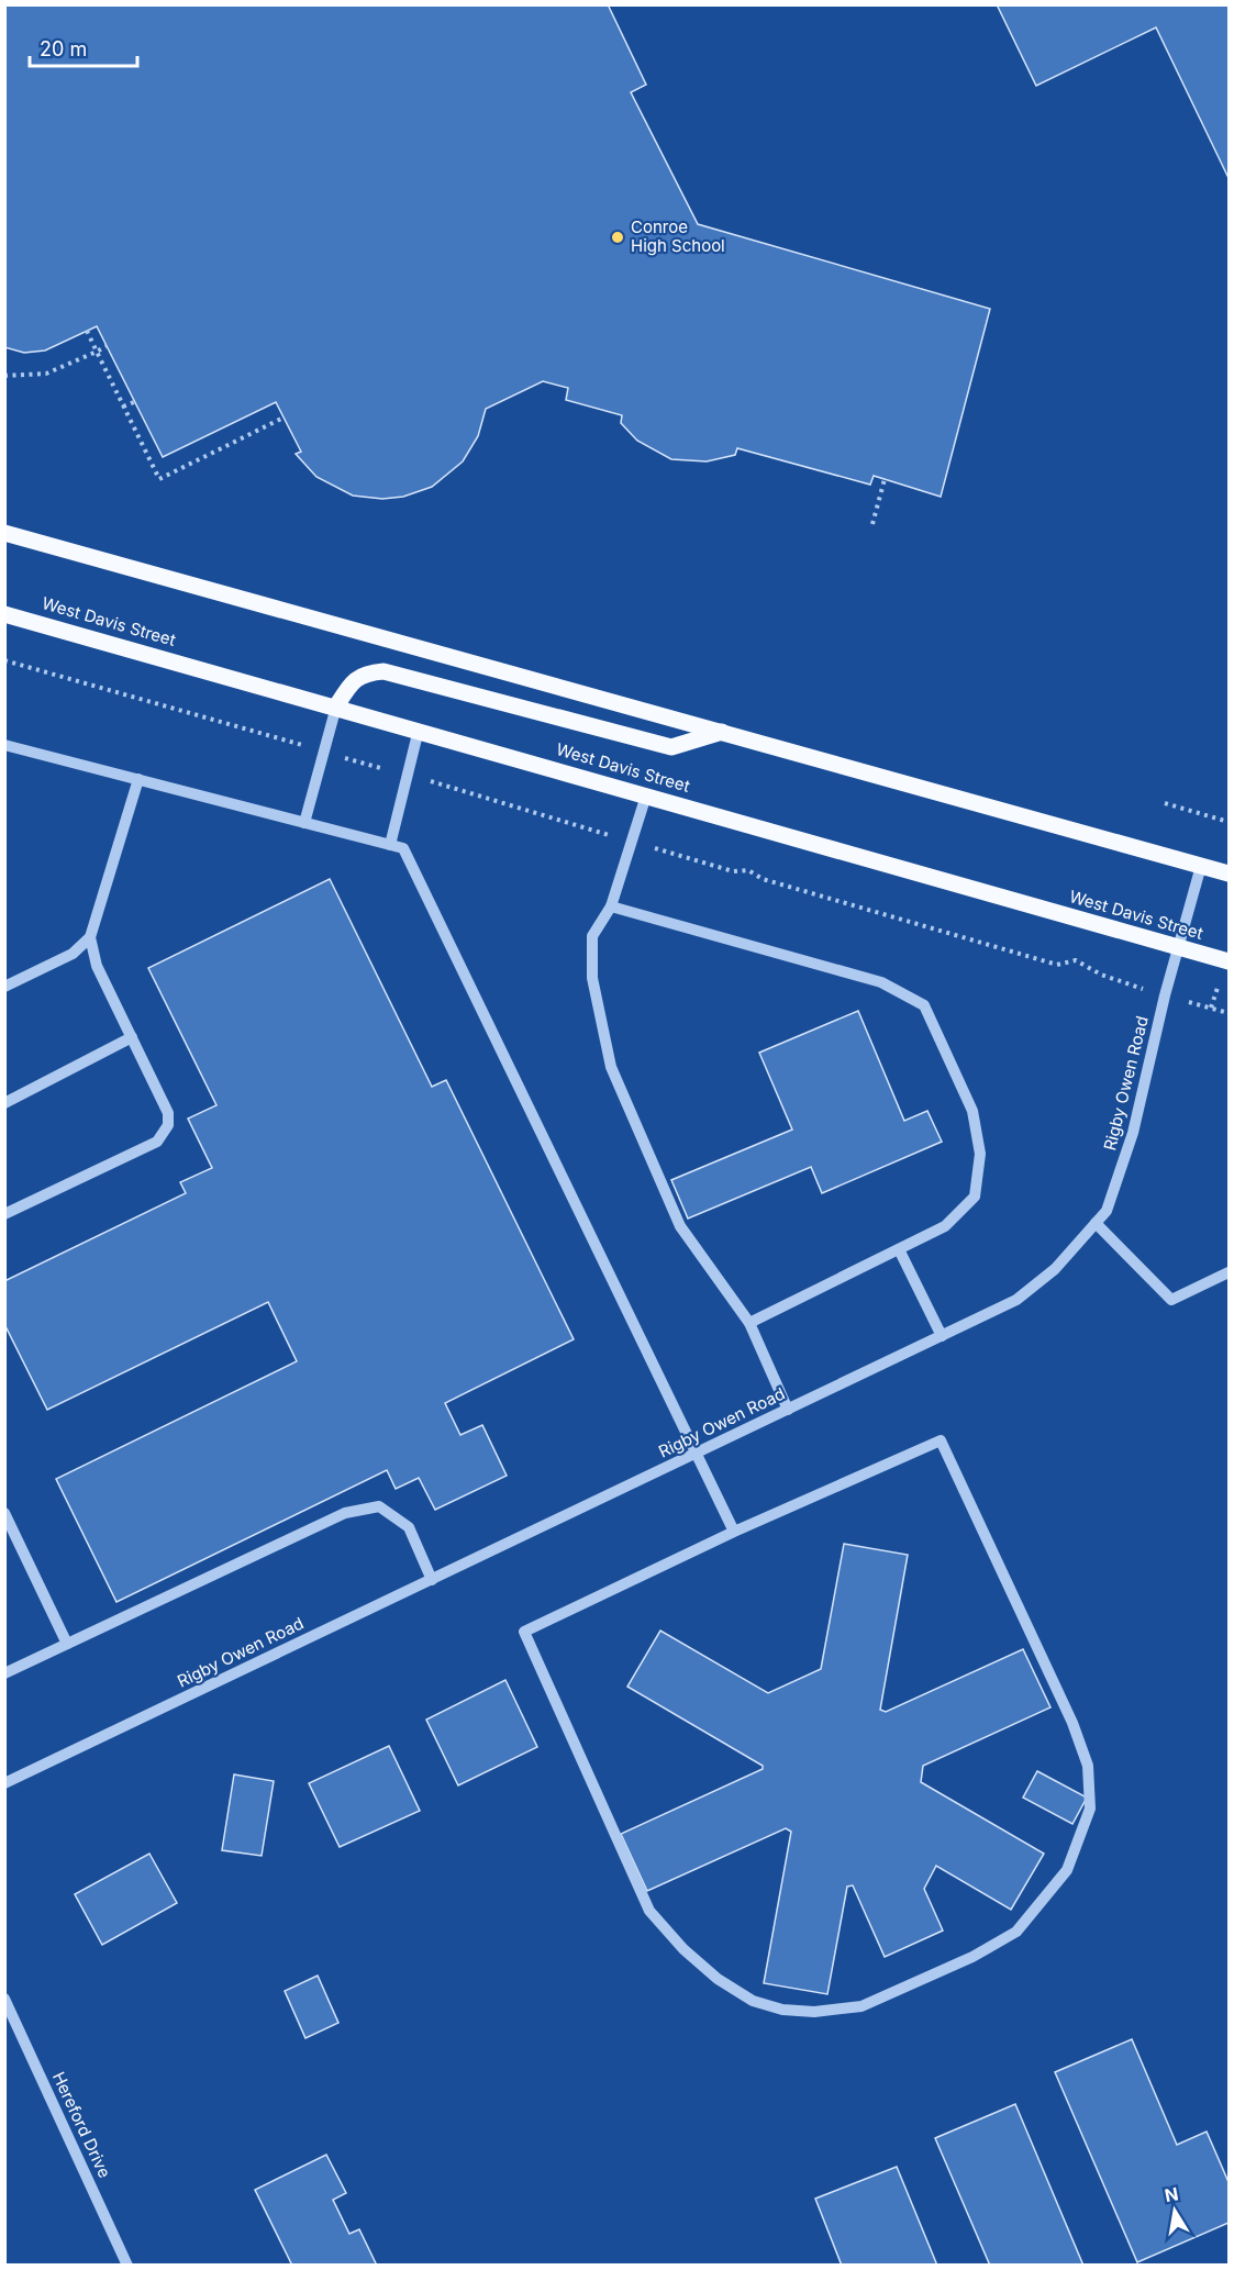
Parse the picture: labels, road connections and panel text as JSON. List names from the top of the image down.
{
  "streets": {
    "main road": ["West Davis Street"],
    "street": ["Rigby Owen Road", "Hereford Drive"]
  },
  "crossings": [
    ["West Davis Street", "Rigby Owen Road"]
  ],
  "places": ["Conroe High School"],
  "scale_bar": "20 m",
  "north": "top"
}
